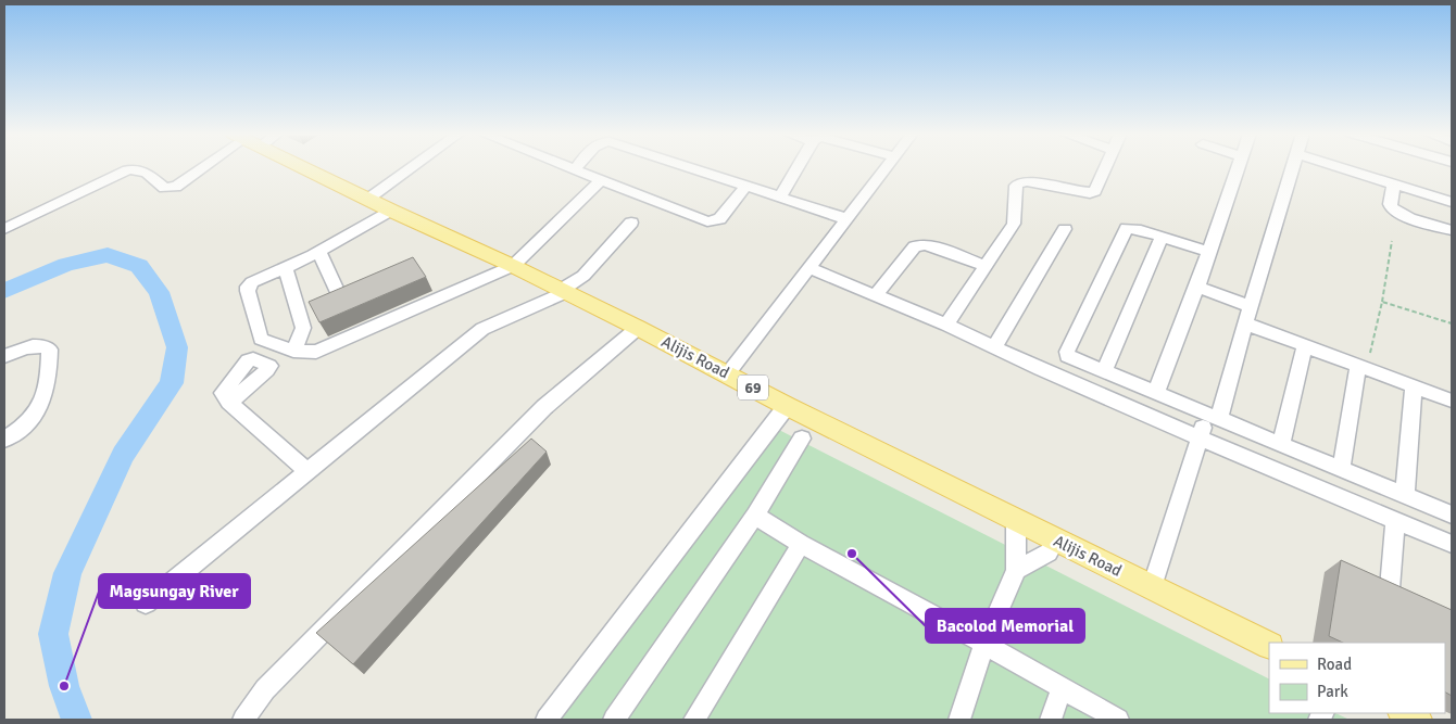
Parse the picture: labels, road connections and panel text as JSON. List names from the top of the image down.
{
  "streets": {
    "main road": ["Alijis Road", "69"]
  },
  "places": ["Bacolod Memorial", "Magsungay River"],
  "legend": ["Road", "Park"]
}
